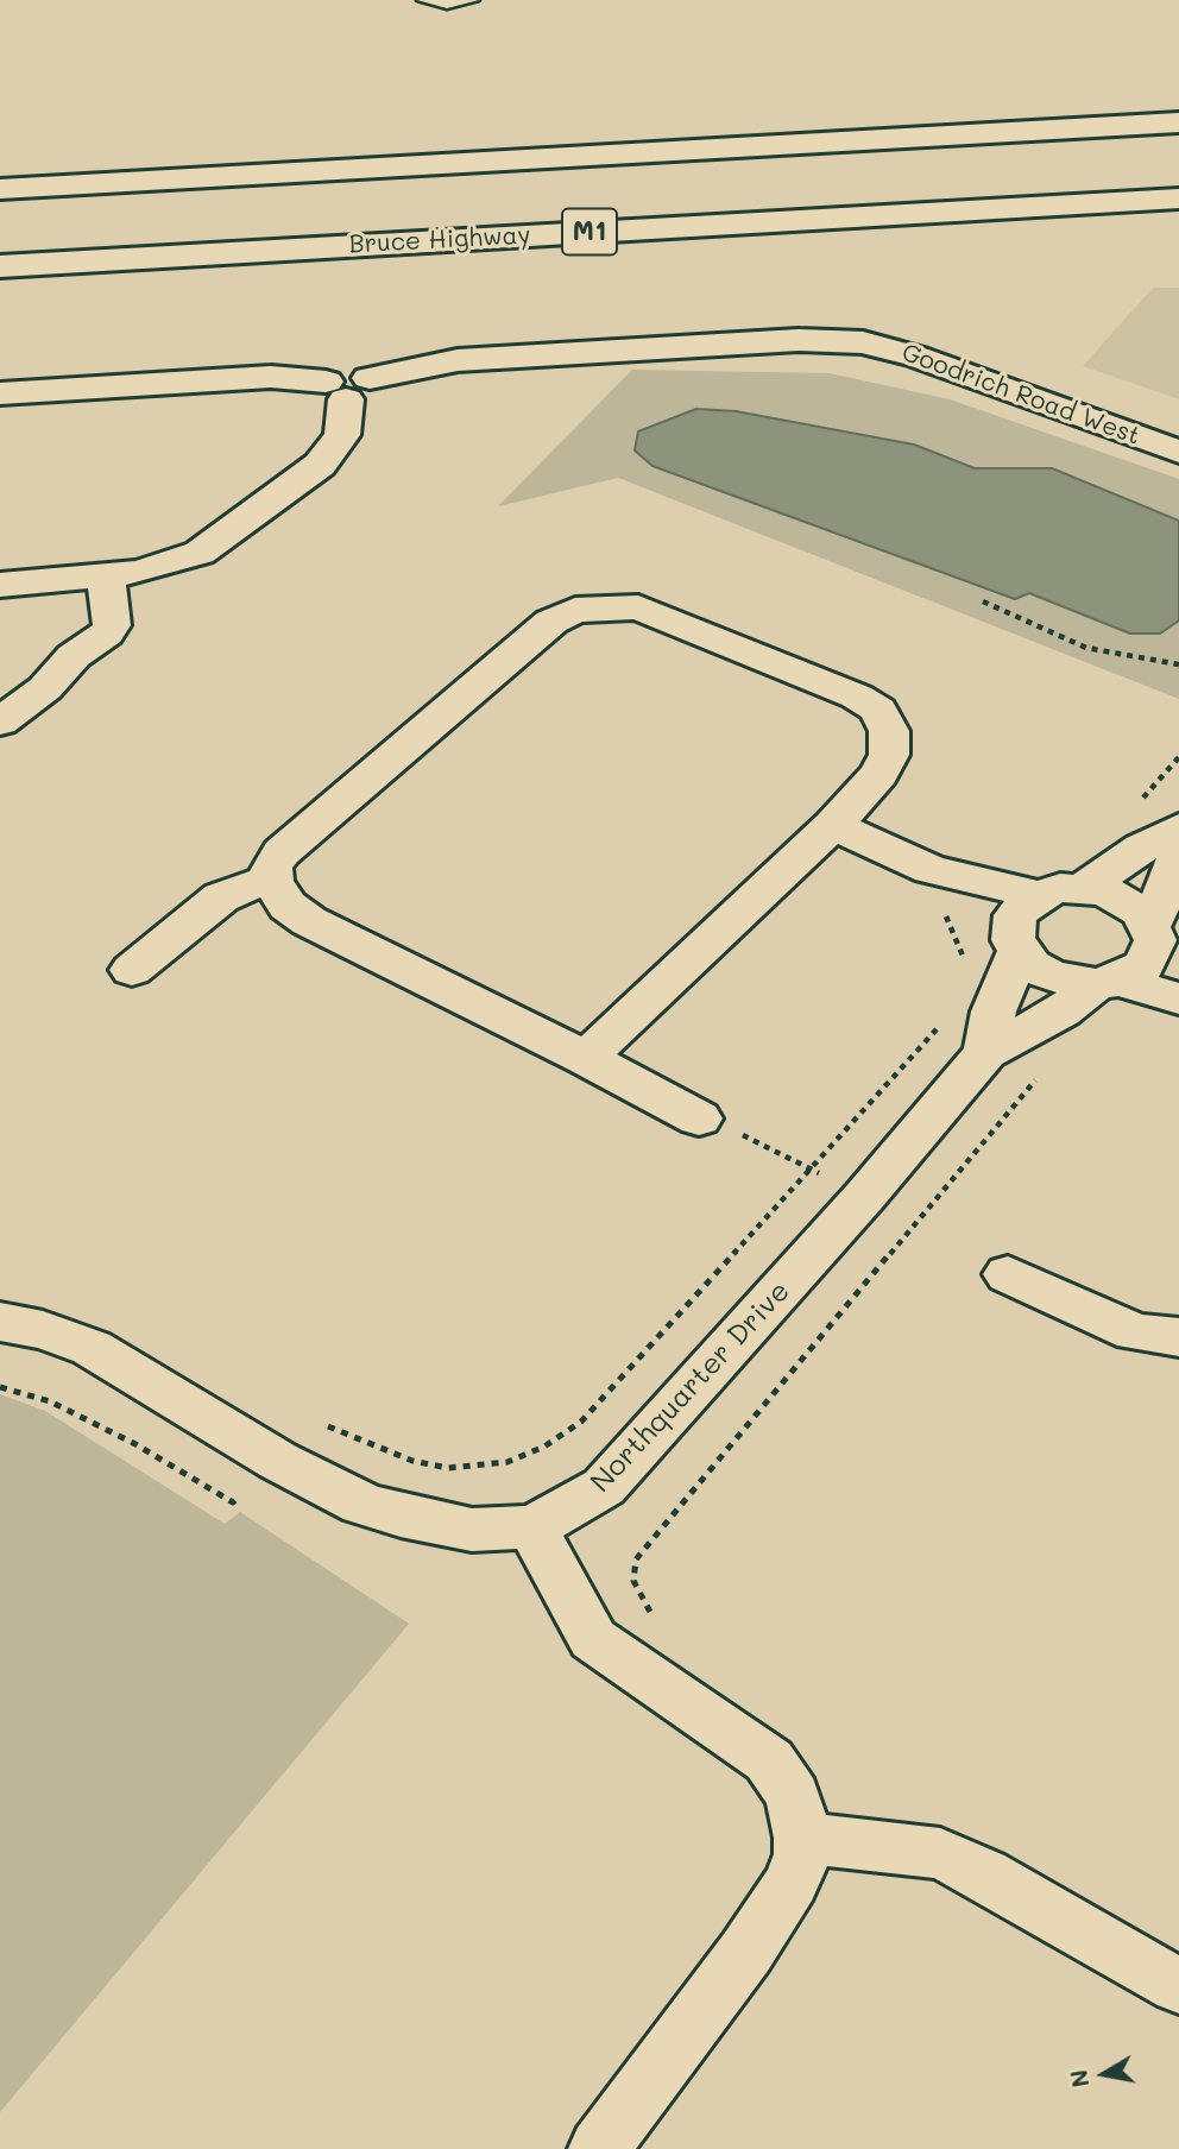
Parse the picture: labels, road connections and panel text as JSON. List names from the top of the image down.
{
  "streets": {
    "main road": [
      "M1",
      "Bruce Highway",
      "Goodrich Road West",
      "Northquarter Drive"
    ]
  },
  "north": "left"
}
